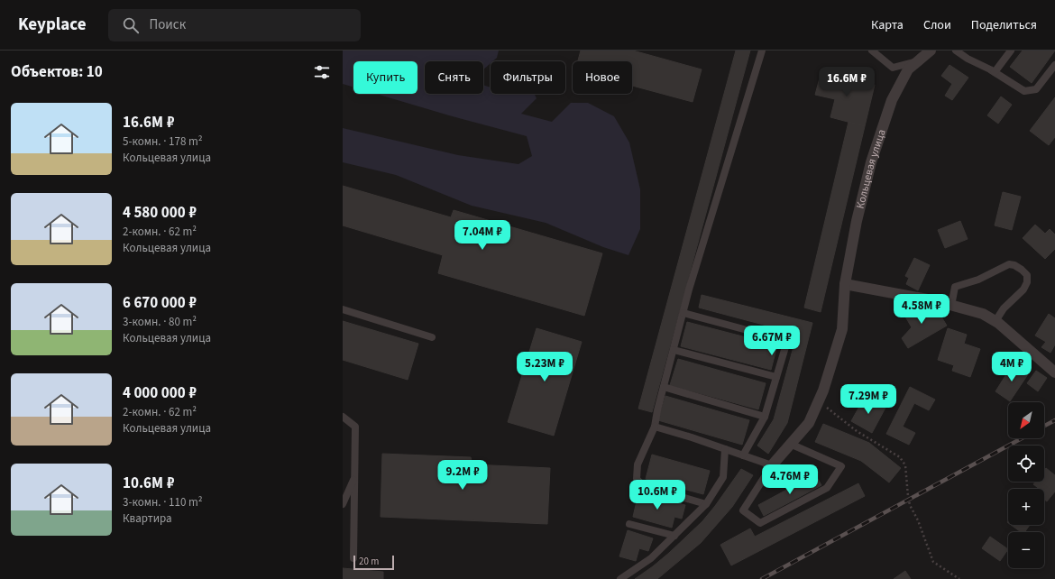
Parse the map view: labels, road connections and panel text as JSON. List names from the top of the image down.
{
  "streets": {
    "street": ["Кольцевая улица"]
  },
  "scale_bar": "20 m",
  "north": "bottom left",
  "page": {
    "header": "Keyplace",
    "search": "Поиск",
    "nav": ["Карта", "Слои", "Поделиться"],
    "heading": "Объектов: 10",
    "chip": [
      "Купить",
      "Снять",
      "Фильтры",
      "Новое"
    ],
    "price": [
      "16.6M ₽",
      "7.04M ₽",
      "4.58M ₽",
      "6.67M ₽",
      "5.23M ₽",
      "4M ₽",
      "7.29M ₽",
      "9.2M ₽",
      "4.76M ₽",
      "10.6M ₽"
    ],
    "list": [
      {
        "name": "16.6M ₽",
        "note": "5-комн. · 178 m² · Кольцевая улица"
      },
      {
        "name": "4 580 000 ₽",
        "note": "2-комн. · 62 m² · Кольцевая улица"
      },
      {
        "name": "6 670 000 ₽",
        "note": "3-комн. · 80 m² · Кольцевая улица"
      },
      {
        "name": "4 000 000 ₽",
        "note": "2-комн. · 62 m² · Кольцевая улица"
      },
      {
        "name": "10.6M ₽",
        "note": "3-комн. · 110 m² · Квартира"
      }
    ],
    "map_buttons": ["+", "−"],
    "scale": "20 m"
  }
}
